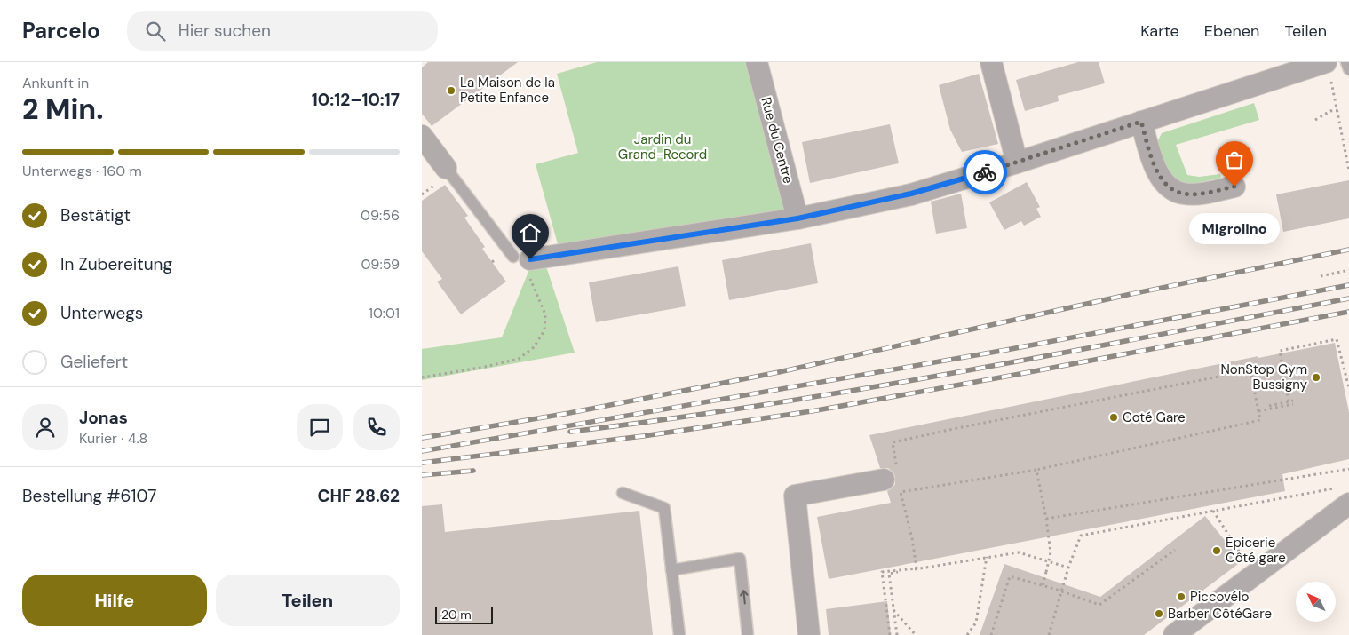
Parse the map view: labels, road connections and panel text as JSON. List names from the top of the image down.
{
  "streets": {
    "street": ["Rue du Centre"]
  },
  "parks": ["Jardin du Grand-Record"],
  "places": [
    "La Maison de la Petite Enfance",
    "Migrolino",
    "NonStop Gym Bussigny",
    "Coté Gare",
    "Epicerie Côté gare",
    "Piccovélo",
    "Barber CôtéGare"
  ],
  "scale_bar": "20 m",
  "north": "top left",
  "page": {
    "header": "Parcelo",
    "search": "Hier suchen",
    "nav": ["Karte", "Ebenen", "Teilen"],
    "heading": ["2 Min.", "Ankunft in", "10:12–10:17"],
    "panel": [
      "Jonas",
      "Kurier · 4.8",
      "Bestellung #6107",
      "CHF 28.62"
    ],
    "bar": "Unterwegs · 160 m",
    "list": [
      ["Bestätigt", "09:56"],
      ["In Zubereitung", "09:59"],
      ["Unterwegs", "10:01"],
      "Geliefert"
    ],
    "bubble": "Migrolino",
    "buttons": ["Hilfe", "Teilen"],
    "scale": "20 m"
  }
}
